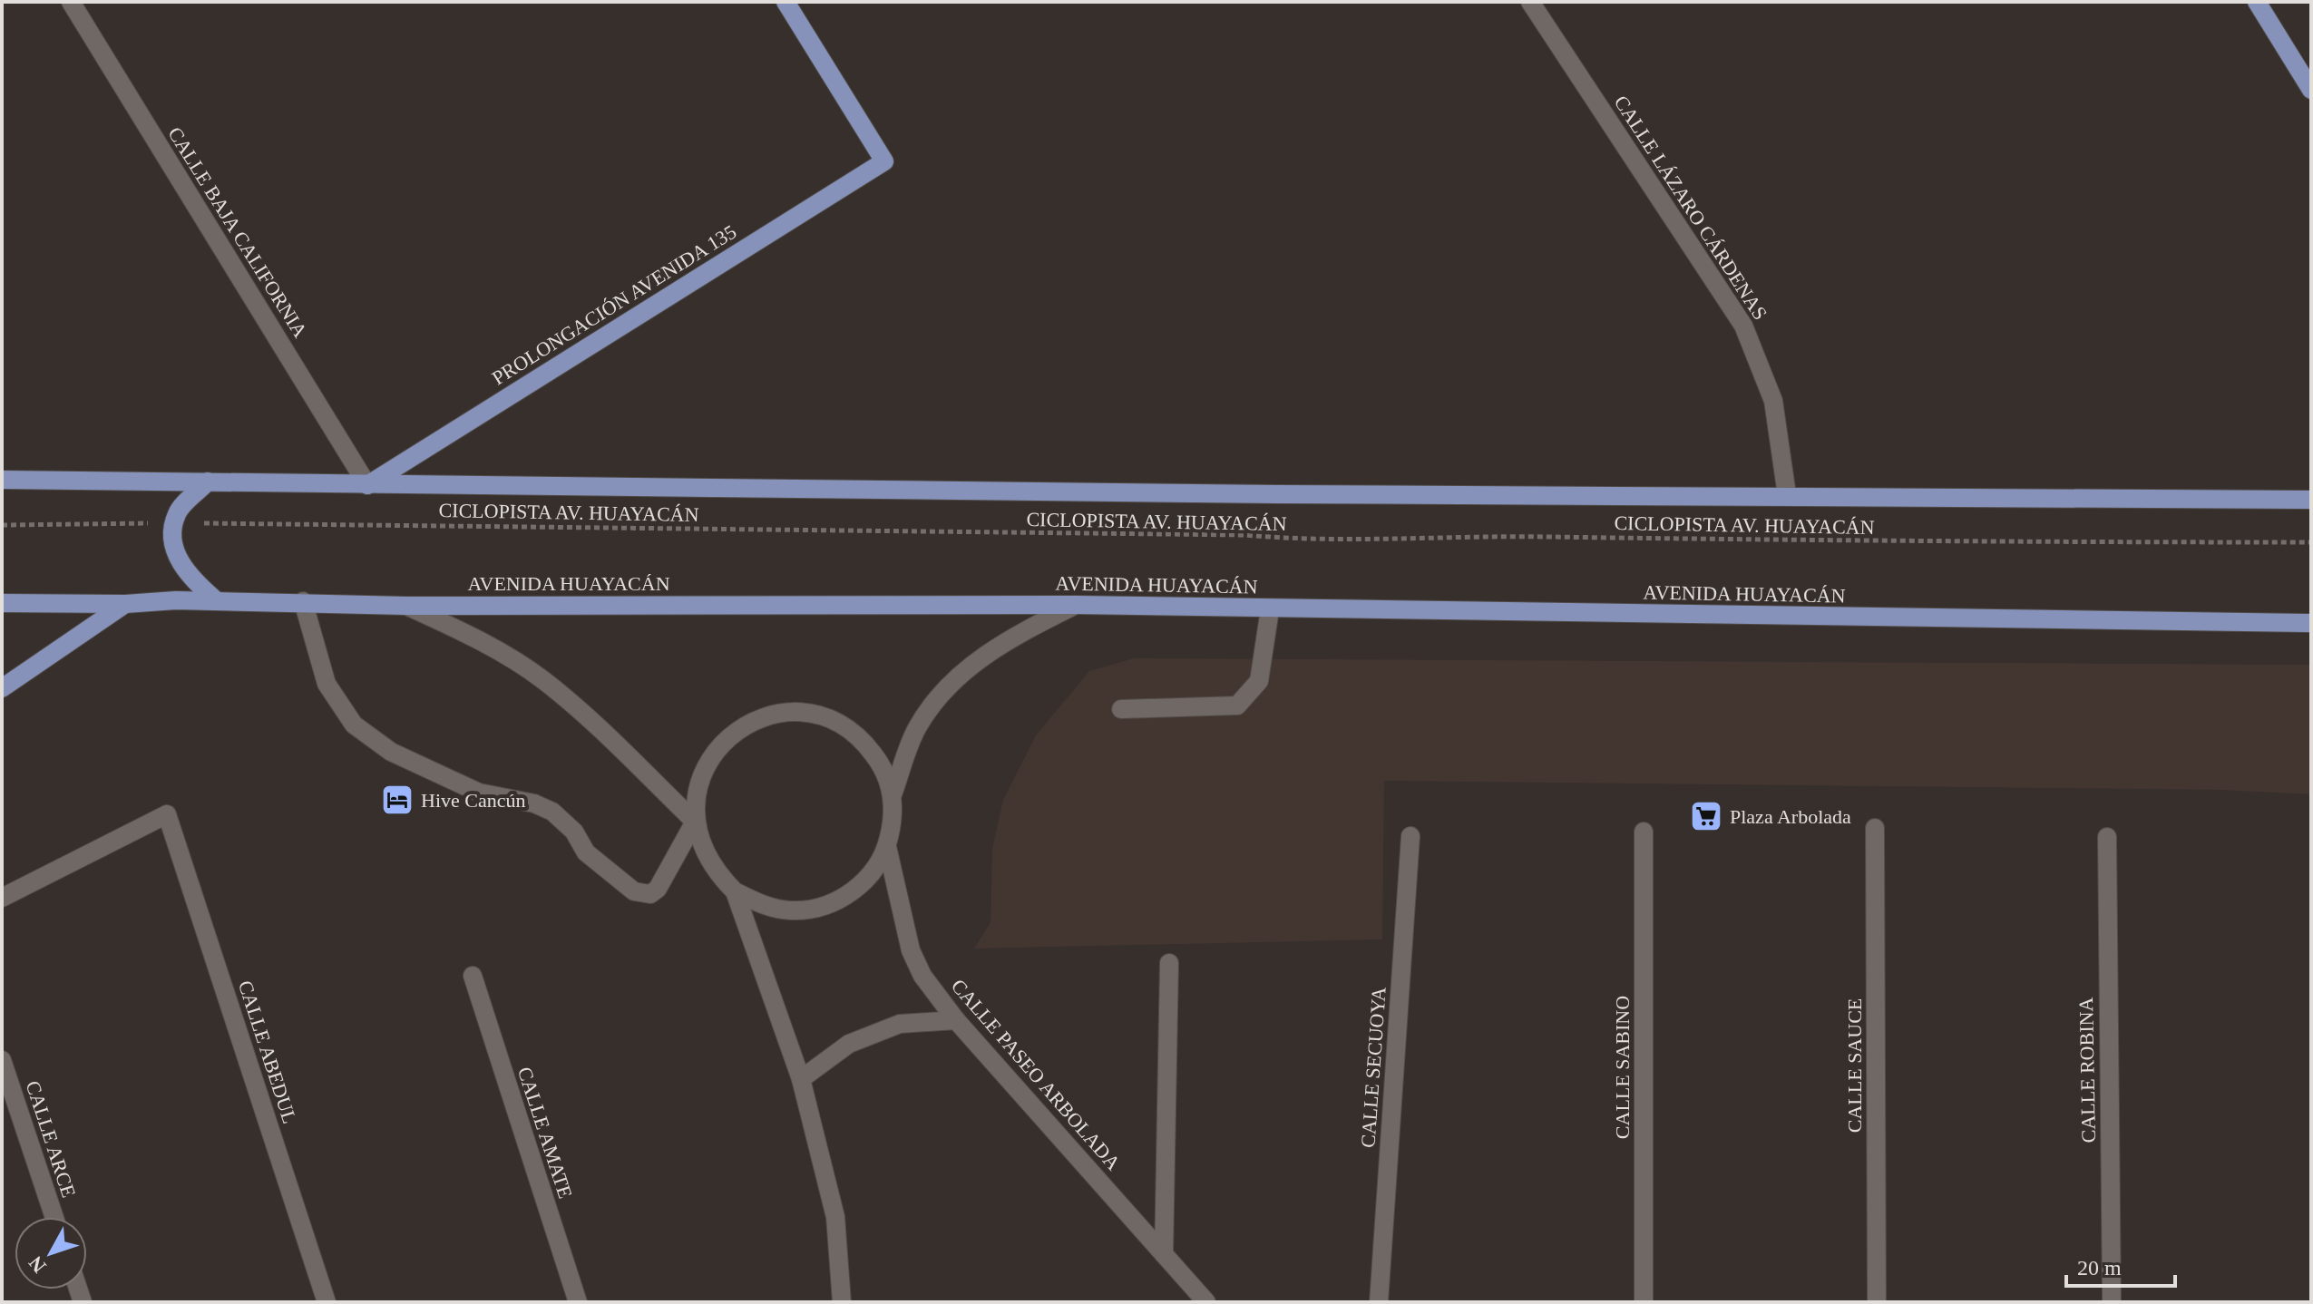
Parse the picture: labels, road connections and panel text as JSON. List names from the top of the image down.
{
  "streets": {
    "main road": ["PROLONGACIÓN AVENIDA 135", "AVENIDA HUAYACÁN"],
    "street": [
      "CALLE LÁZARO CÁRDENAS",
      "CALLE BAJA CALIFORNIA",
      "CALLE ABEDUL",
      "CALLE SAUCE",
      "CALLE SECUOYA",
      "CALLE SABINO",
      "CALLE ROBINA",
      "CALLE PASEO ARBOLADA",
      "CALLE AMATE",
      "CALLE ARCE"
    ],
    "path": ["CICLOPISTA AV. HUAYACÁN"]
  },
  "crossings": [
    ["CALLE BAJA CALIFORNIA", "PROLONGACIÓN AVENIDA 135"]
  ],
  "places": {
    "hotel": ["Hive Cancún"],
    "supermarket": ["Plaza Arbolada"]
  },
  "scale_bar": "20 m",
  "north": "bottom left"
}
